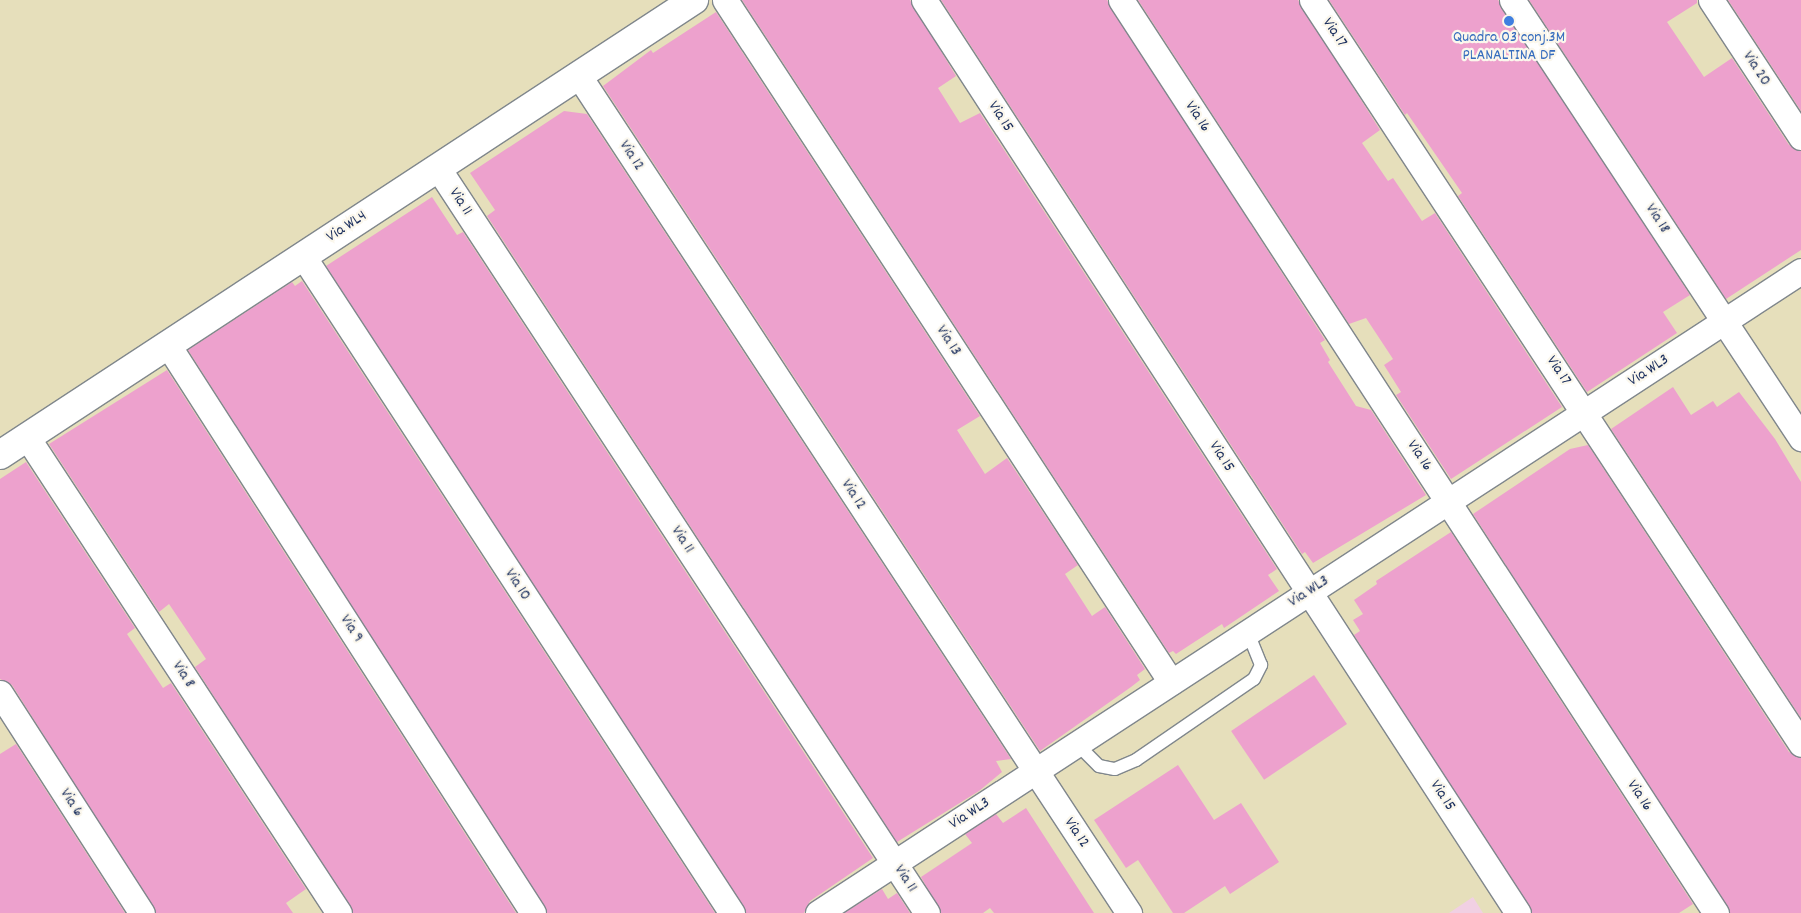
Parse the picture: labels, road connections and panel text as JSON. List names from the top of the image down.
{
  "streets": {
    "street": [
      "Via 17",
      "Via 20",
      "Via 15",
      "Via 16",
      "Via 12",
      "Via 11",
      "Via 18",
      "Via WL4",
      "Via 13",
      "Via WL3",
      "Via 10",
      "Via 9",
      "Via 8",
      "Via 6"
    ]
  },
  "crossings": [
    ["Via 17", "Via WL3"],
    ["Via 15", "Via WL3"],
    ["Via 16", "Via WL3"],
    ["Via 12", "Via WL4"],
    ["Via 12", "Via WL3"],
    ["Via 11", "Via WL4"],
    ["Via 11", "Via WL3"],
    ["Via 18", "Via WL3"],
    ["Via WL4", "Via 10"],
    ["Via WL4", "Via 9"],
    ["Via WL4", "Via 8"],
    ["Via 13", "Via WL3"]
  ],
  "places": ["Quadra 03 conj.3M PLANALTINA DF"]
}
